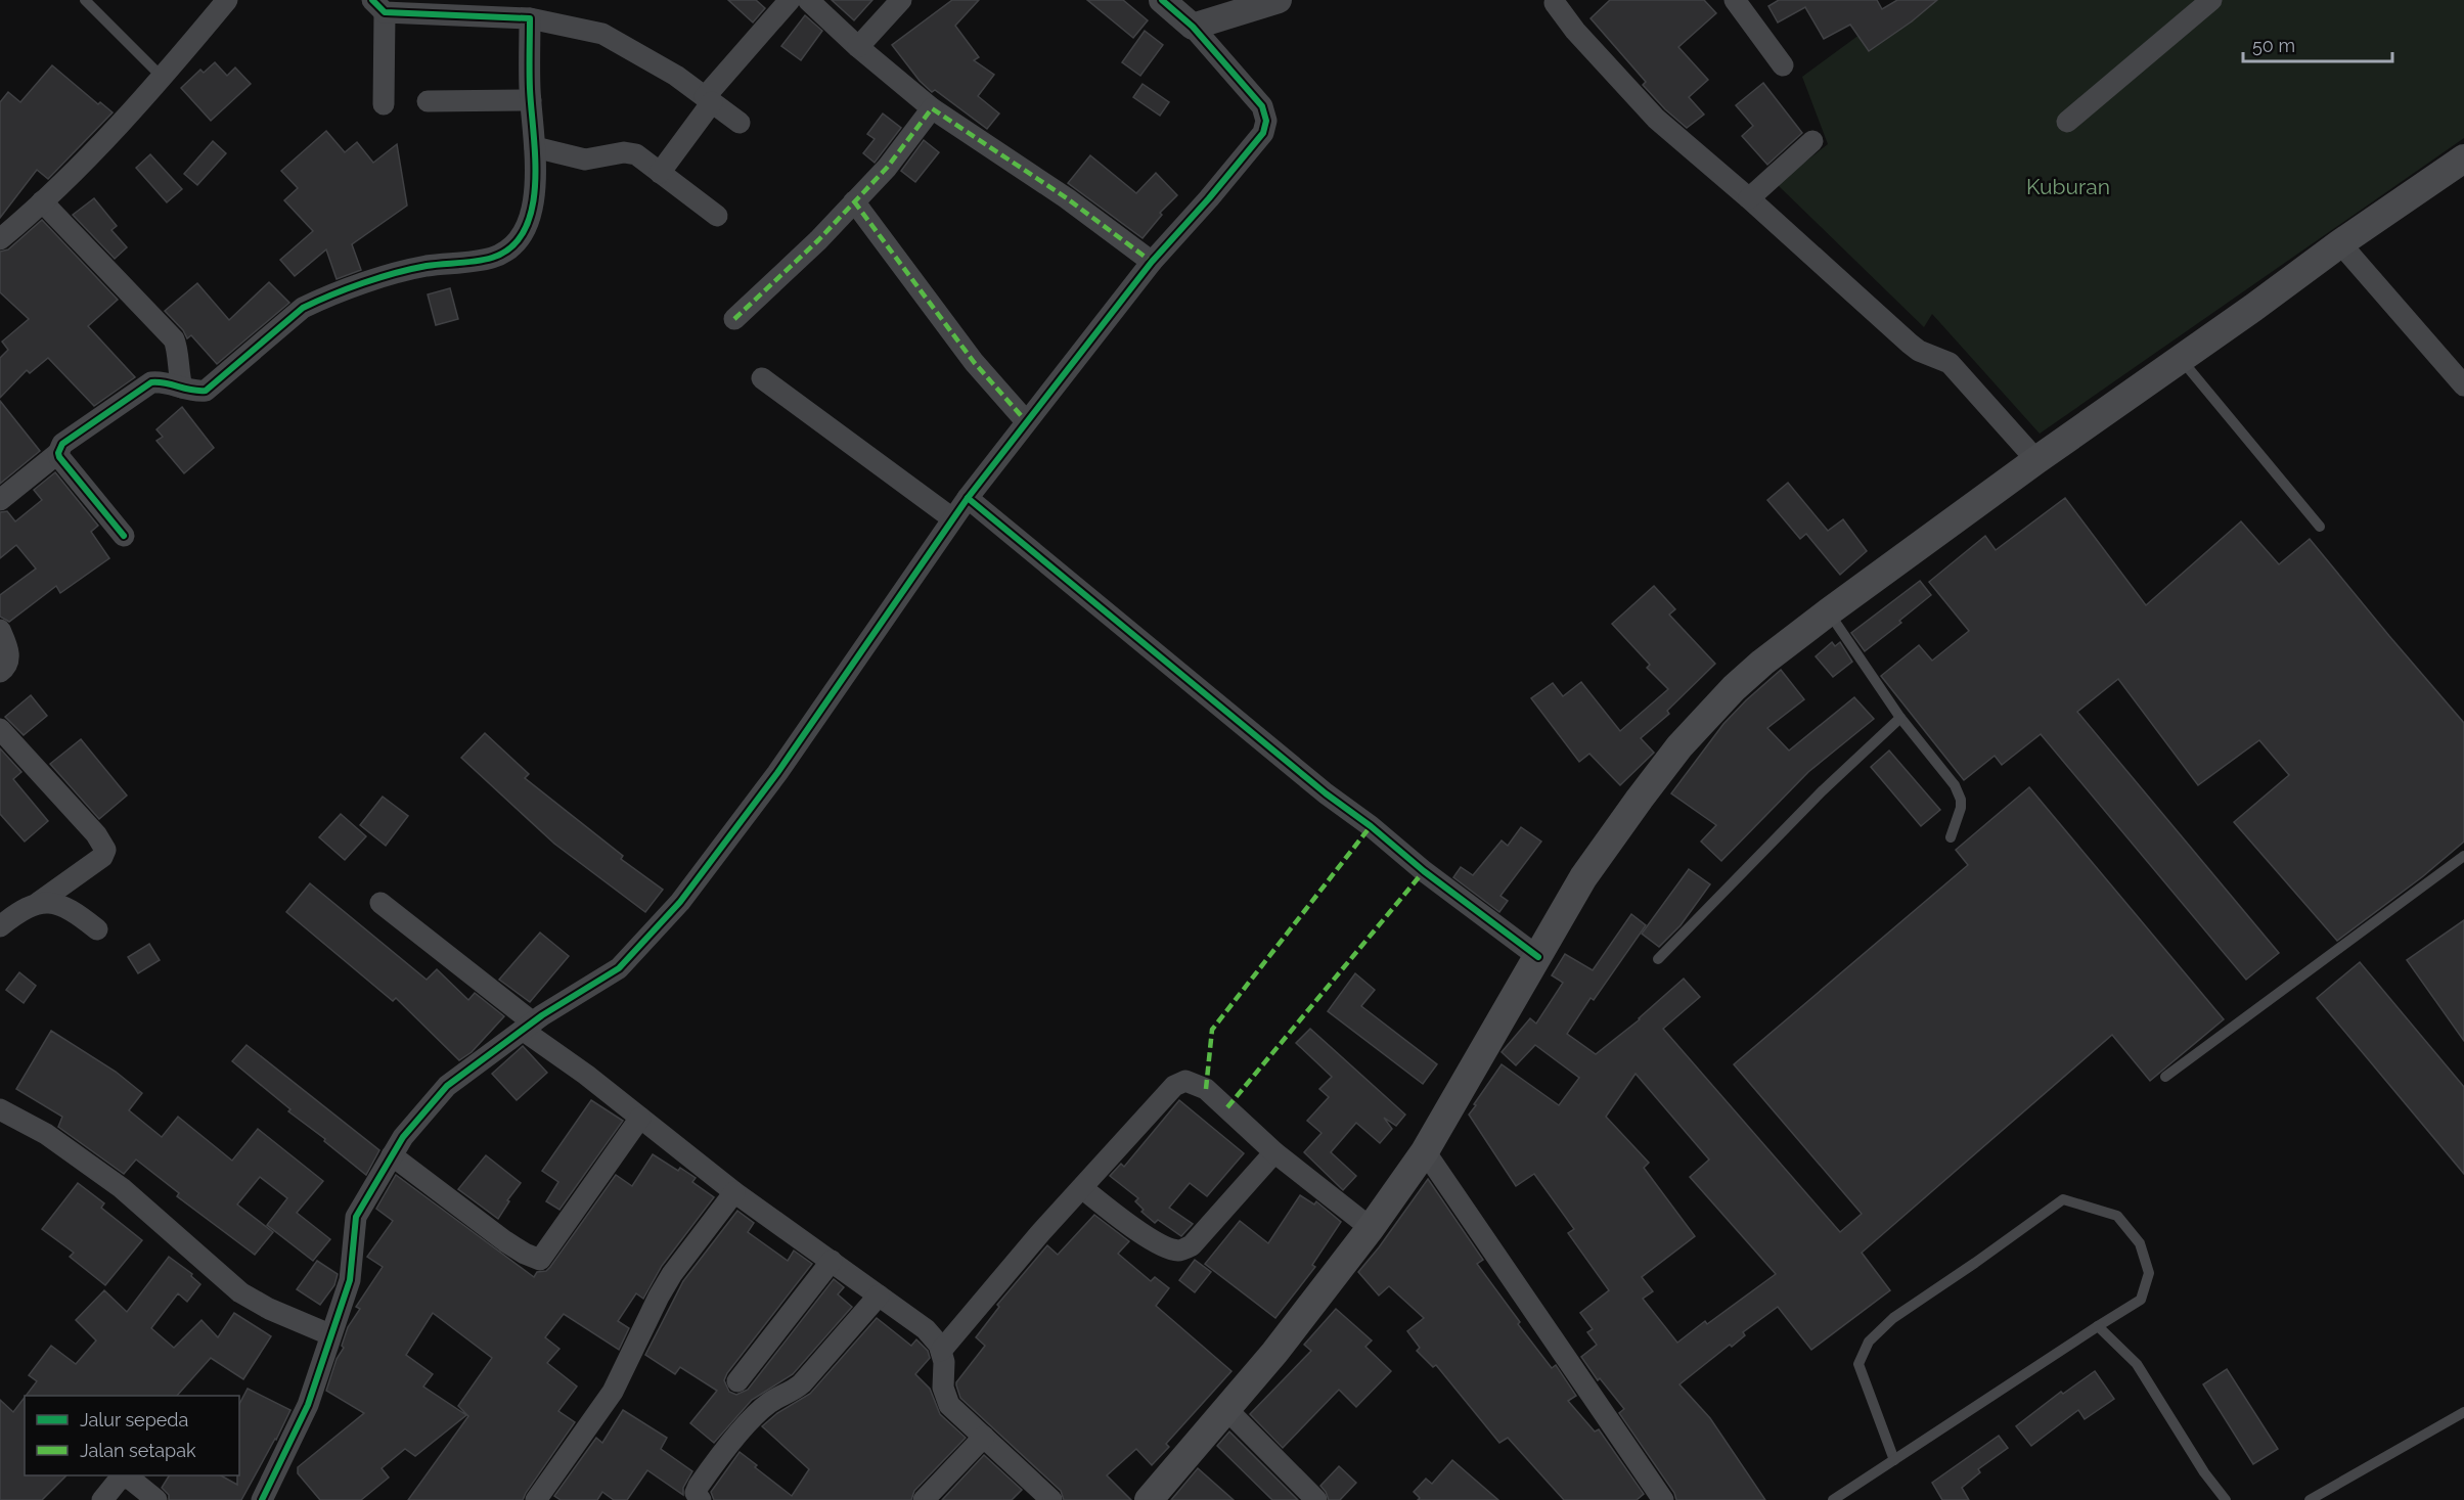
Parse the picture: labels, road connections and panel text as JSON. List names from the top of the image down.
{
  "parks": ["Kuburan"],
  "legend": ["Jalur sepeda", "Jalan setapak"],
  "scale_bar": "50 m"
}
